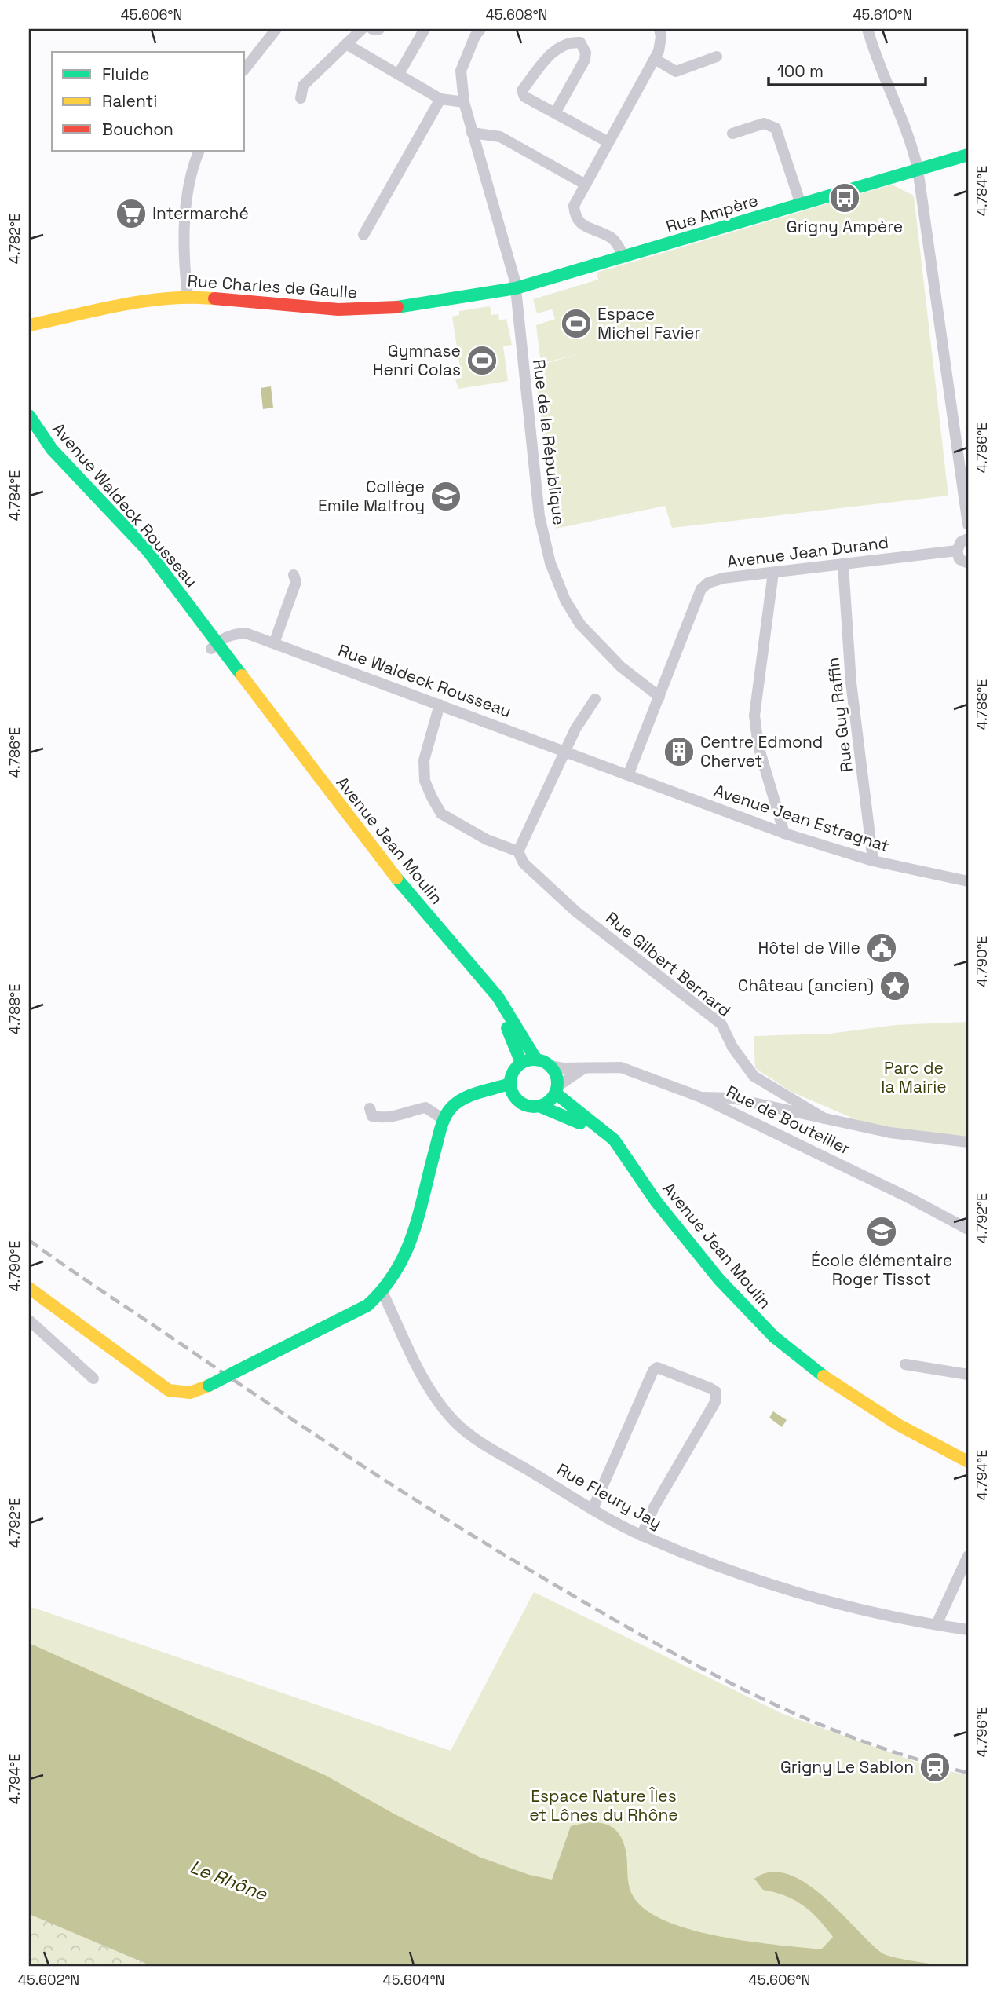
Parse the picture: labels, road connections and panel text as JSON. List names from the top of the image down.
{
  "streets": {
    "main road": [
      "Rue Ampère",
      "Rue Charles de Gaulle",
      "Avenue Waldeck Rousseau",
      "Avenue Jean Moulin"
    ],
    "street": [
      "Rue de la République",
      "Avenue Jean Durand",
      "Rue Waldeck Rousseau",
      "Rue Guy Raffin",
      "Avenue Jean Estragnat",
      "Rue Gilbert Bernard",
      "Rue de Bouteiller",
      "Rue Fleury Jay"
    ]
  },
  "crossings": [
    ["Rue Ampère", "Rue Charles de Gaulle"],
    ["Rue Ampère", "Rue de la République"],
    ["Rue Charles de Gaulle", "Rue de la République"],
    ["Rue de la République", "Avenue Jean Durand"],
    ["Avenue Waldeck Rousseau", "Rue Waldeck Rousseau"],
    ["Avenue Waldeck Rousseau", "Avenue Jean Moulin"],
    ["Avenue Jean Durand", "Rue Waldeck Rousseau"],
    ["Avenue Jean Durand", "Rue Guy Raffin"],
    ["Avenue Jean Durand", "Avenue Jean Estragnat"],
    ["Rue Waldeck Rousseau", "Avenue Jean Estragnat"],
    ["Rue Waldeck Rousseau", "Avenue Jean Moulin"],
    ["Rue Guy Raffin", "Avenue Jean Estragnat"],
    ["Avenue Jean Moulin", "Rue de Bouteiller"]
  ],
  "water": ["Le Rhône"],
  "parks": ["Parc de la Mairie", "Espace Nature Îles et Lônes du Rhône"],
  "places": {
    "bus stop": ["Grigny Ampère"],
    "supermarket": ["Intermarché"],
    "sports": ["Espace Michel Favier", "Gymnase Henri Colas"],
    "school or university": ["Collège Emile Malfroy", "École élémentaire Roger Tissot"],
    "building": ["Centre Edmond Chervet"],
    "public building": ["Hôtel de Ville"],
    "place": ["Château (ancien)"],
    "station": ["Grigny Le Sablon"]
  },
  "legend": ["Fluide", "Ralenti", "Bouchon"],
  "scale_bar": "100 m",
  "coordinates": [
    "45.606°N",
    "45.608°N",
    "45.610°N",
    "4.784°E",
    "4.782°E",
    "4.786°E",
    "4.788°E",
    "4.790°E",
    "4.792°E",
    "4.794°E",
    "4.796°E",
    "45.602°N",
    "45.604°N"
  ]
}
